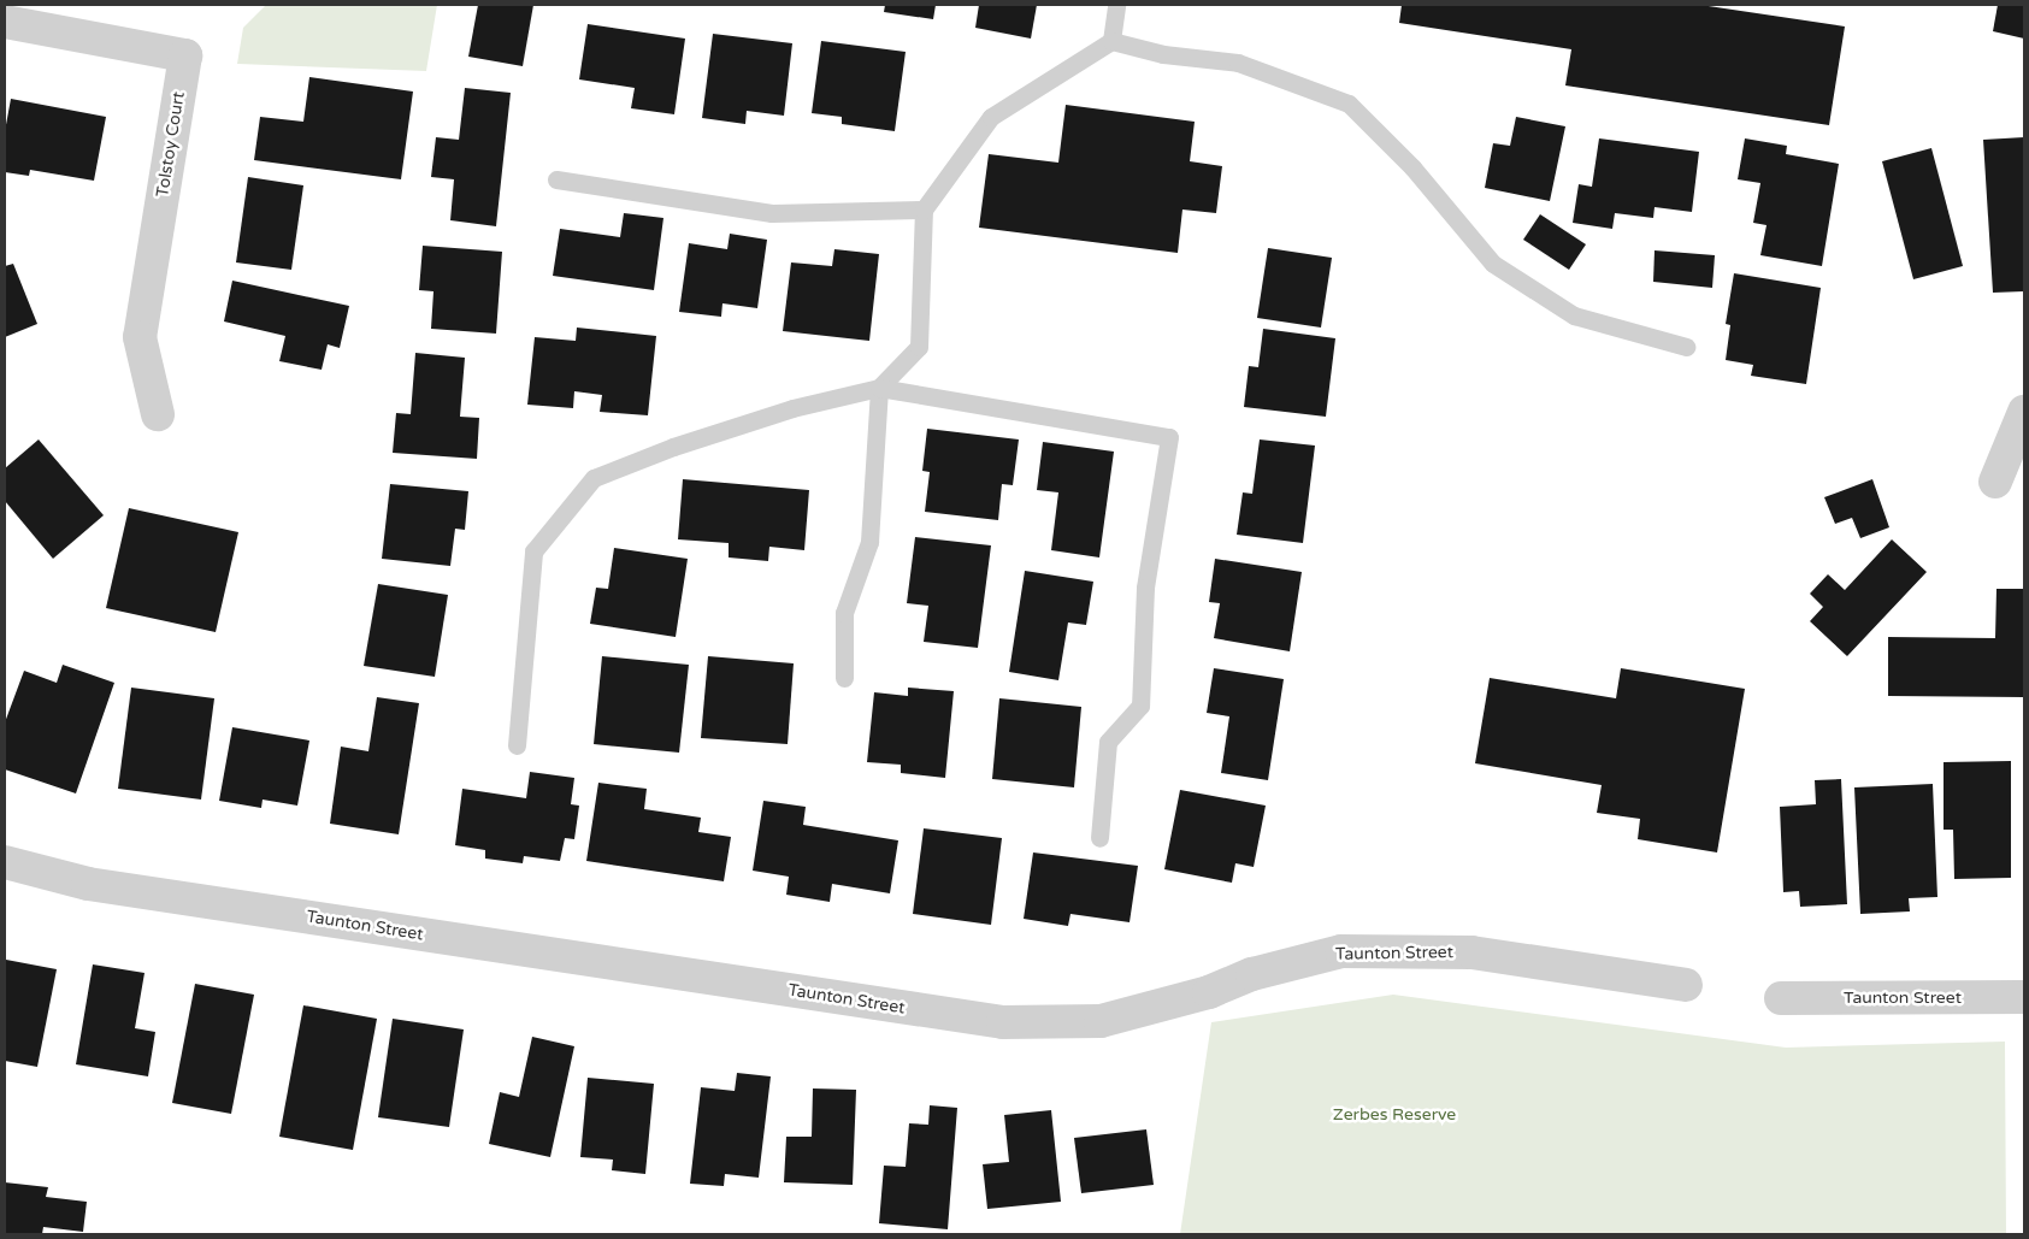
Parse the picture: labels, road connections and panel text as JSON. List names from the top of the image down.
{
  "streets": {
    "street": ["Tolstoy Court", "Taunton Street"]
  },
  "parks": ["Zerbes Reserve"]
}
